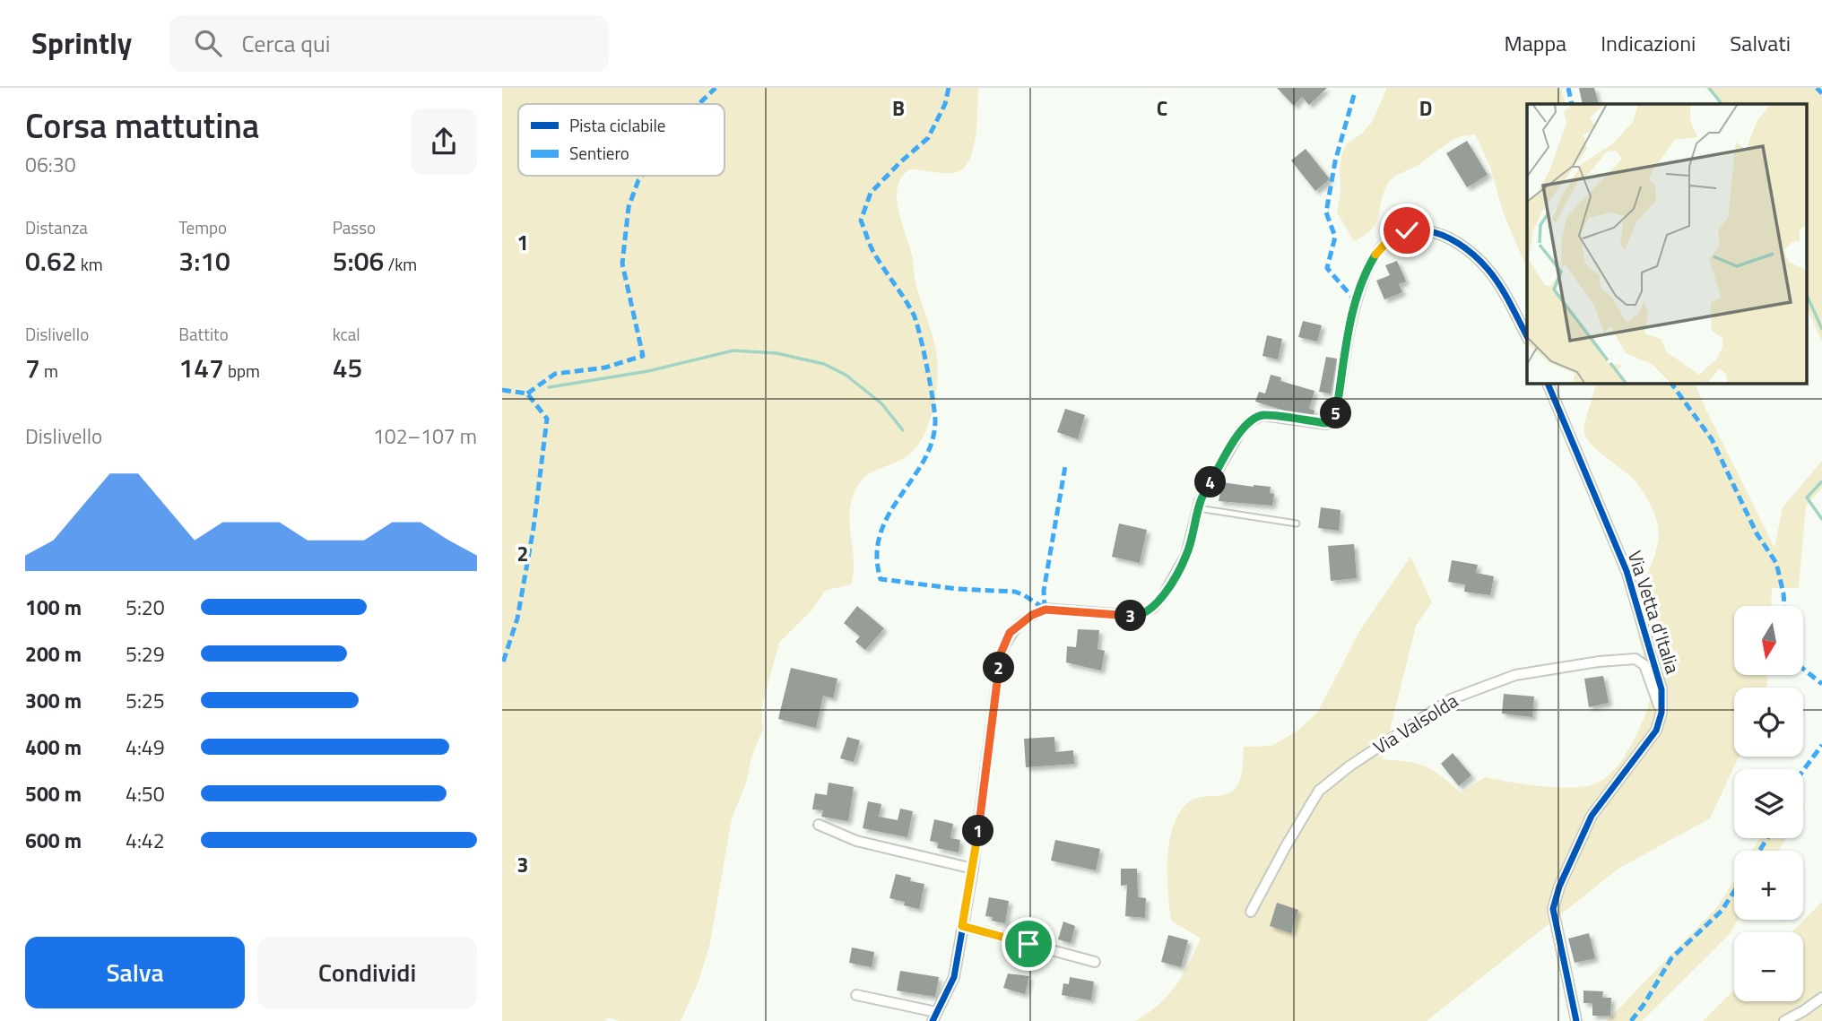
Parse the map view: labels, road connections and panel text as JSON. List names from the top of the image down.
{
  "streets": {
    "street": ["Via Vetta d'Italia", "Via Valsolda"]
  },
  "crossings": [
    ["Via Vetta d'Italia", "Via Valsolda"]
  ],
  "legend": ["Pista ciclabile", "Sentiero"],
  "north": "bottom",
  "page": {
    "header": "Sprintly",
    "search": "Cerca qui",
    "nav": ["Mappa", "Indicazioni", "Salvati"],
    "heading": ["Corsa mattutina", "06:30"],
    "stats": [
      ["Distanza", "0.62 km"],
      ["Tempo", "3:10"],
      ["Passo", "5:06 /km"],
      ["Dislivello", "7 m"],
      ["Battito", "147 bpm"],
      ["kcal", "45"]
    ],
    "pins": [
      "5",
      "4",
      "3",
      "2",
      "1"
    ],
    "chart": ["Dislivello", "102–107 m"],
    "list": [
      {
        "name": "100 m",
        "note": "5:20"
      },
      {
        "name": "200 m",
        "note": "5:29"
      },
      {
        "name": "300 m",
        "note": "5:25"
      },
      {
        "name": "400 m",
        "note": "4:49"
      },
      {
        "name": "500 m",
        "note": "4:50"
      },
      {
        "name": "600 m",
        "note": "4:42"
      }
    ],
    "map_buttons": ["+", "−"],
    "buttons": ["Salva", "Condividi"]
  },
  "grid": {
    "columns": ["B", "C", "D"],
    "rows": ["1", "2", "3"]
  }
}
